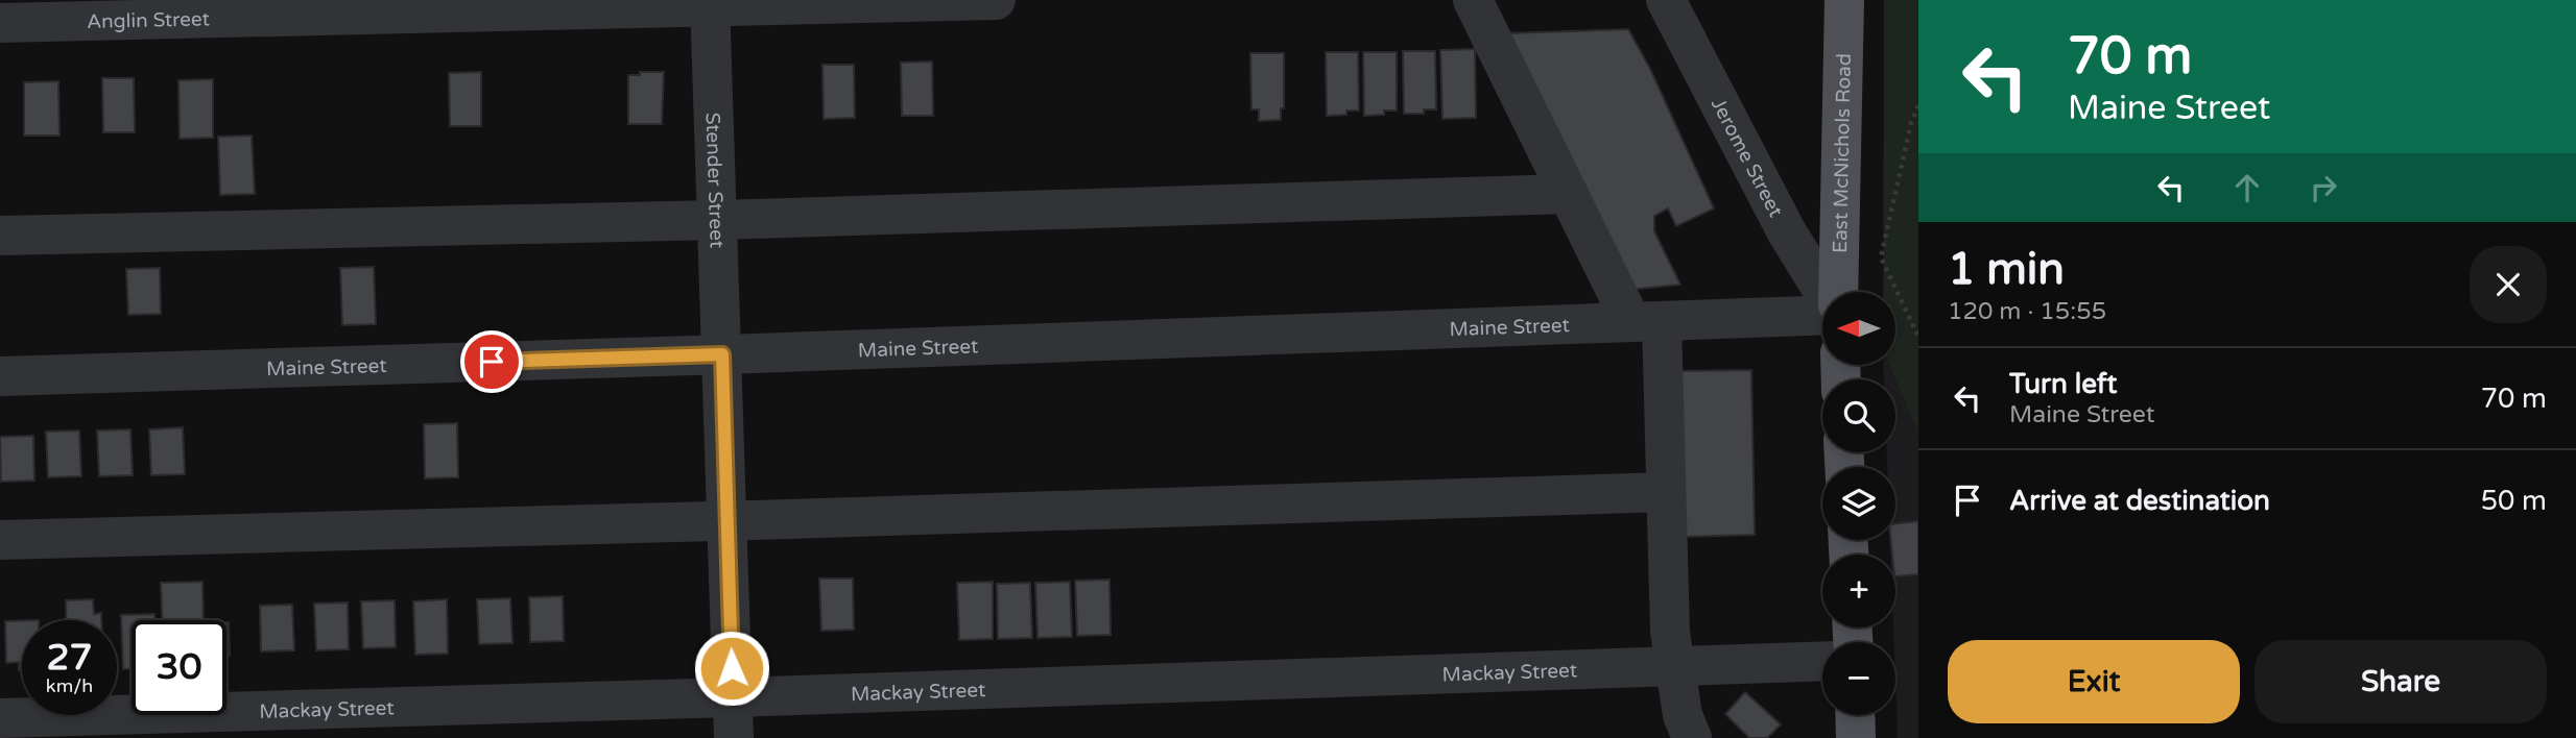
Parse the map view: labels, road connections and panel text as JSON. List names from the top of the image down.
{
  "streets": {
    "main road": ["East McNichols Road"],
    "street": [
      "Anglin Street",
      "Jerome Street",
      "Stender Street",
      "Maine Street",
      "Mackay Street"
    ]
  },
  "crossings": [
    ["Anglin Street", "Stender Street"],
    ["Stender Street", "Maine Street"],
    ["Stender Street", "Mackay Street"]
  ],
  "north": "left",
  "page": {
    "turn": ["70 m", "Maine Street"],
    "heading": ["1 min", "120 m · 15:55"],
    "map_buttons": ["+", "−"],
    "list": [
      {
        "name": "Turn left",
        "note": "Maine Street",
        "value": "70 m"
      },
      {
        "name": "Arrive at destination",
        "value": "50 m"
      }
    ],
    "speed": "27 km/h",
    "limit": "30",
    "buttons": ["Exit", "Share"]
  }
}
